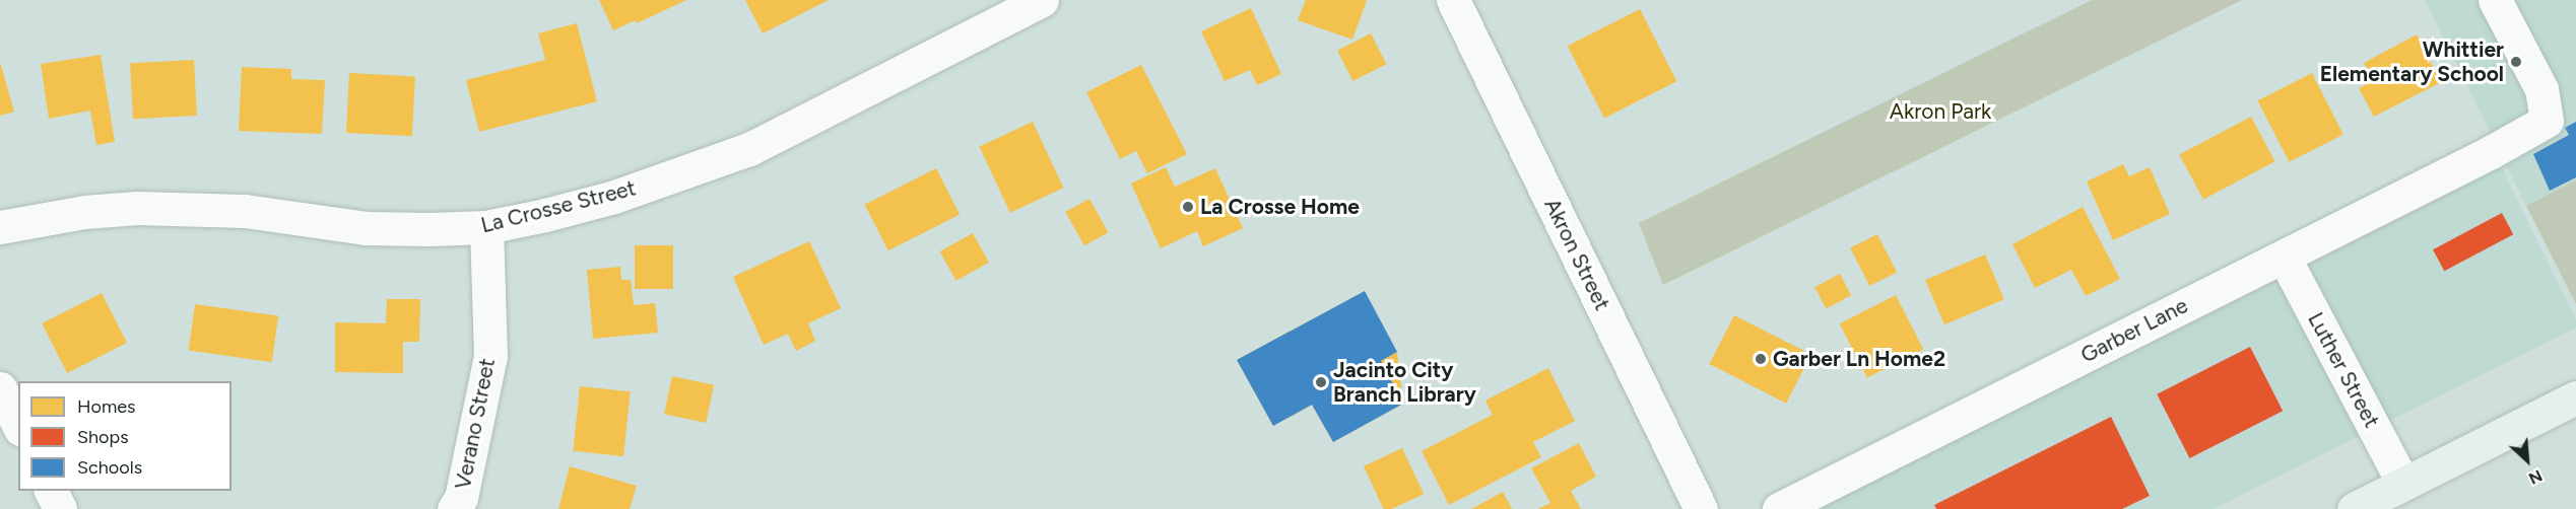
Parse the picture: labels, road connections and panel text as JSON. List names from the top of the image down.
{
  "streets": {
    "street": [
      "La Crosse Street",
      "Akron Street",
      "Garber Lane",
      "Luther Street",
      "Verano Street"
    ]
  },
  "crossings": [
    ["La Crosse Street", "Verano Street"],
    ["Garber Lane", "Luther Street"]
  ],
  "parks": ["Akron Park"],
  "places": [
    "Whittier Elementary School",
    "La Crosse Home",
    "Garber Ln Home2",
    "Jacinto City Branch Library"
  ],
  "legend": ["Homes", "Shops", "Schools"],
  "north": "bottom right"
}
